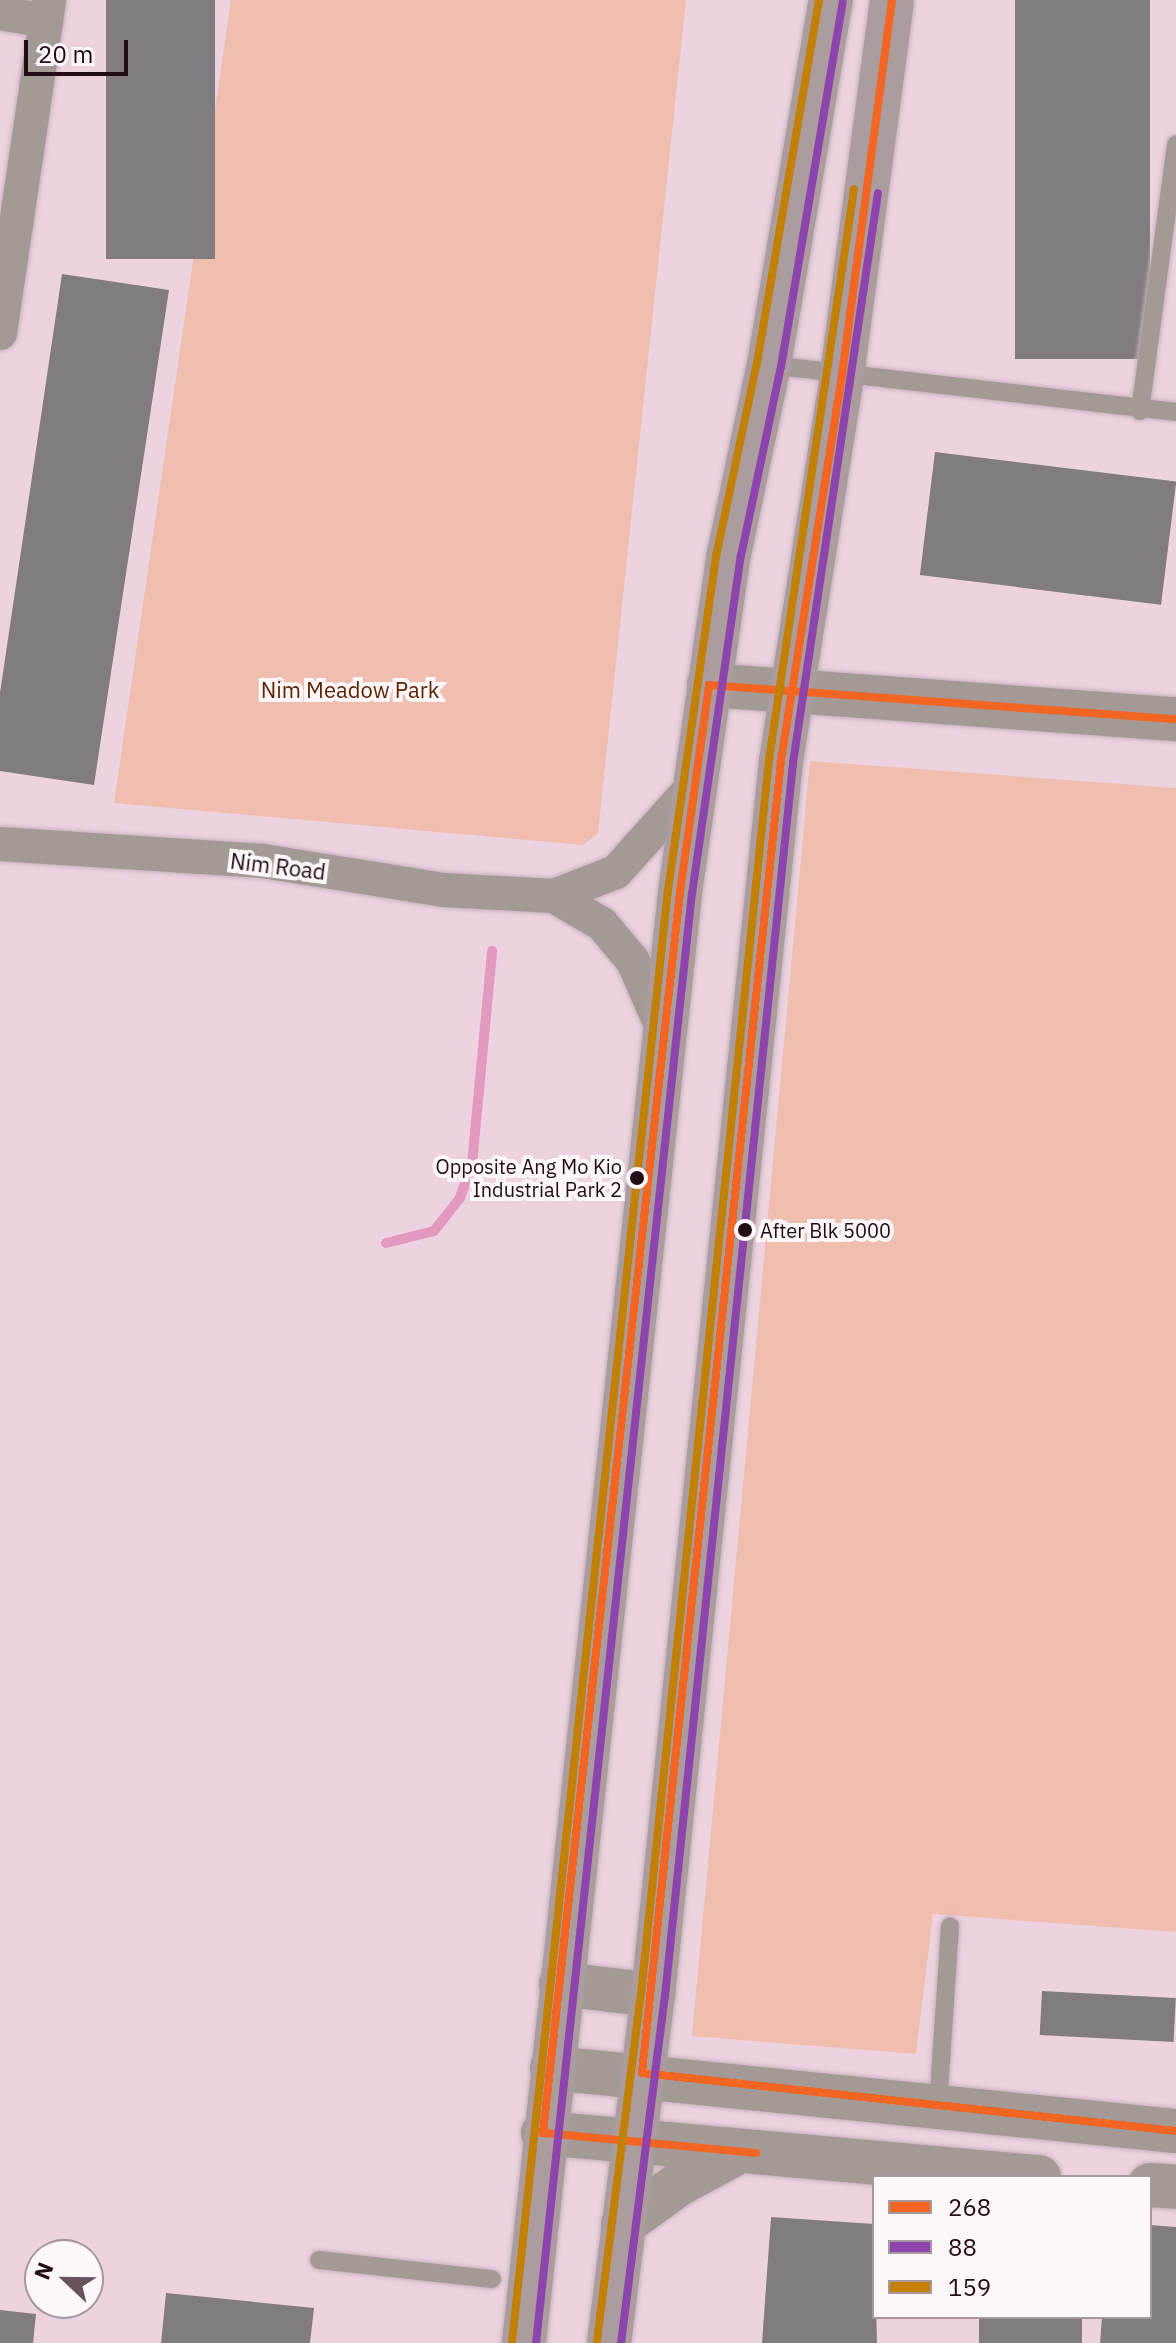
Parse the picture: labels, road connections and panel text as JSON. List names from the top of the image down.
{
  "streets": {
    "street": ["Nim Road"]
  },
  "parks": ["Nim Meadow Park"],
  "places": ["Opposite Ang Mo Kio Industrial Park 2", "After Blk 5000"],
  "lines": ["transit line 268", "transit line 159", "transit line 88"],
  "legend": ["268", "88", "159"],
  "scale_bar": "20 m",
  "north": "left"
}
